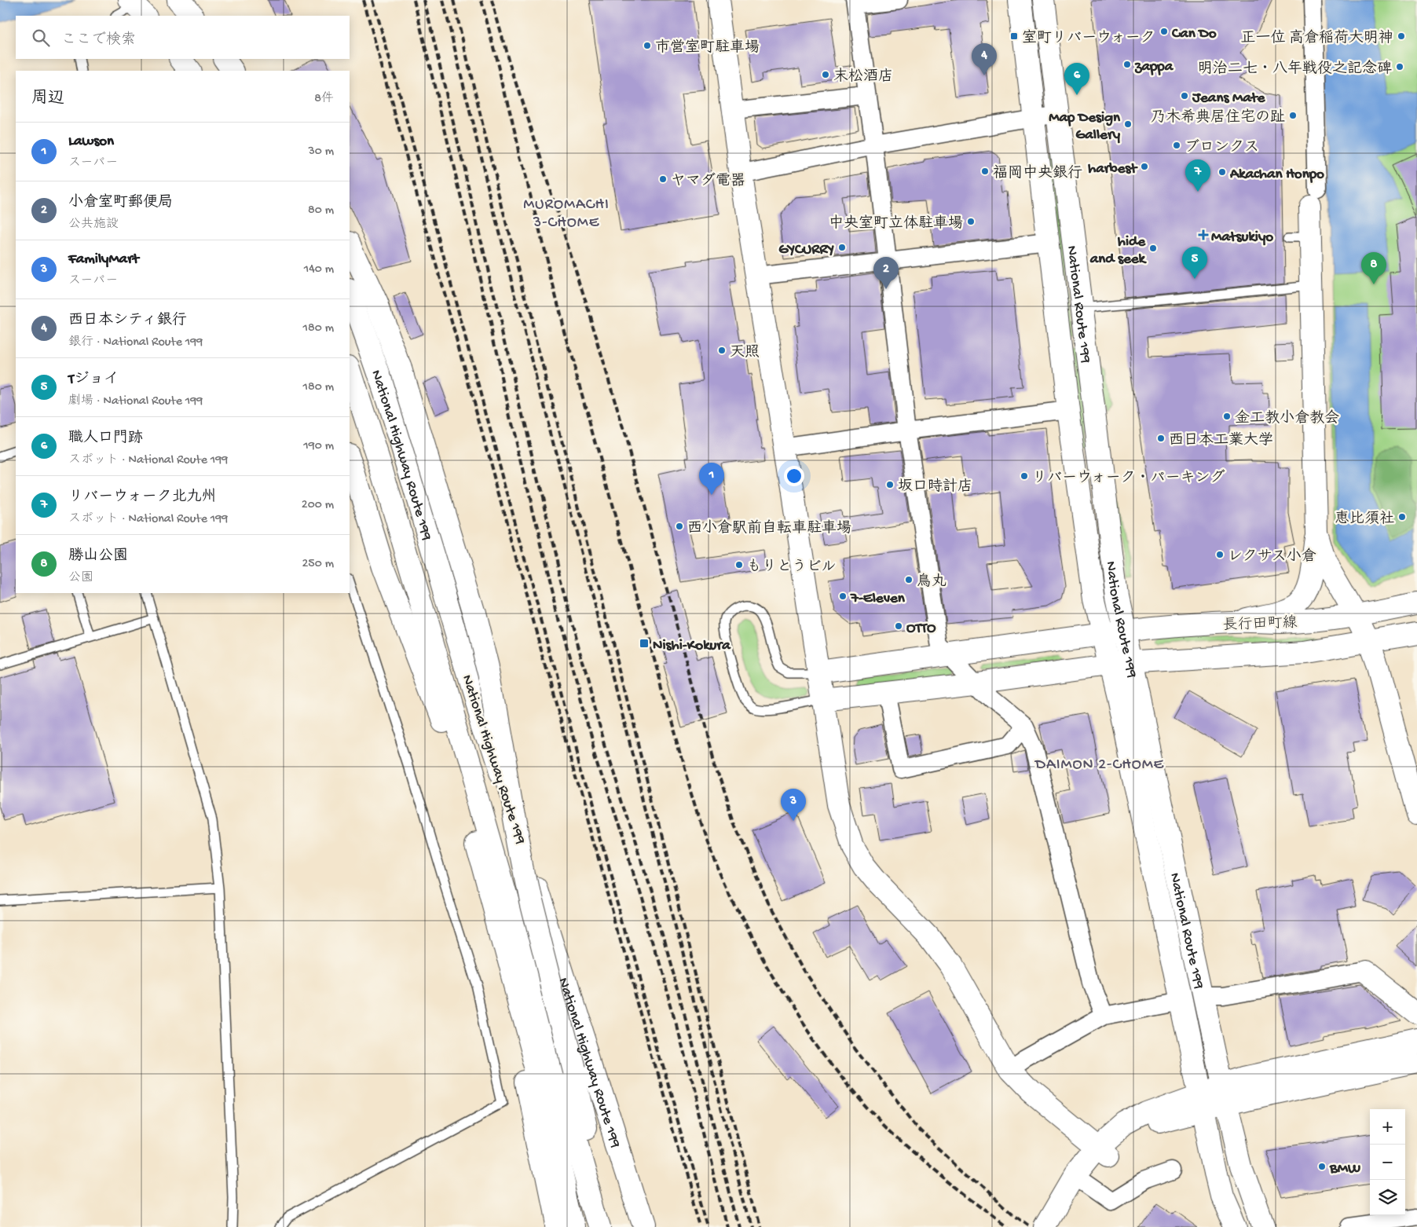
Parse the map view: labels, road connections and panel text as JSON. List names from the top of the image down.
{
  "streets": {
    "main road": ["National Route 199", "National Highway Route 199", "長行田町線"]
  },
  "crossings": [
    ["National Route 199", "長行田町線"]
  ],
  "districts": ["MUROMACHI 3-CHOME", "DAIMON 2-CHOME"],
  "places": {
    "other": [
      "Can Do",
      "正一位 高倉稲荷大明神",
      "市営室町駐車場",
      "zappa",
      "明治二七・八年戦役之記念碑",
      "末松酒店",
      "Jeans Mate",
      "乃木希典居住宅の趾",
      "Map Design Gallery",
      "ブロンクス",
      "harbest",
      "福岡中央銀行",
      "Akachan Honpo",
      "ヤマダ電器",
      "中央室町立体駐車場",
      "GYCURRY",
      "hide and seek",
      "天照",
      "金工教小倉教会",
      "西日本工業大学",
      "リバーウォーク・パーキング",
      "坂口時計店",
      "恵比須社",
      "西小倉駅前自転車駐車場",
      "レクサス小倉",
      "もりとうビル",
      "鳥丸",
      "7-Eleven",
      "OTTO",
      "BMW"
    ],
    "transit": ["室町リバーウォーク", "Nishi-Kokura"],
    "health": ["Matsukiyo"]
  },
  "page": {
    "search": "ここで検索",
    "pins": [
      "4",
      "6",
      "7",
      "5",
      "8",
      "2",
      "1",
      "3"
    ],
    "heading": ["周辺", "8件"],
    "list": [
      {
        "mark": "1",
        "name": "Lawson",
        "note": "スーパー",
        "value": "30 m"
      },
      {
        "mark": "2",
        "name": "小倉室町郵便局",
        "note": "公共施設",
        "value": "80 m"
      },
      {
        "mark": "3",
        "name": "FamilyMart",
        "note": "スーパー",
        "value": "140 m"
      },
      {
        "mark": "4",
        "name": "西日本シティ銀行",
        "note": "銀行 · National Route 199",
        "value": "180 m"
      },
      {
        "mark": "5",
        "name": "Tジョイ",
        "note": "劇場 · National Route 199",
        "value": "180 m"
      },
      {
        "mark": "6",
        "name": "職人口門跡",
        "note": "スポット · National Route 199",
        "value": "190 m"
      },
      {
        "mark": "7",
        "name": "リバーウォーク北九州",
        "note": "スポット · National Route 199",
        "value": "200 m"
      },
      {
        "mark": "8",
        "name": "勝山公園",
        "note": "公園",
        "value": "250 m"
      }
    ],
    "map_buttons": ["+", "−"]
  }
}
